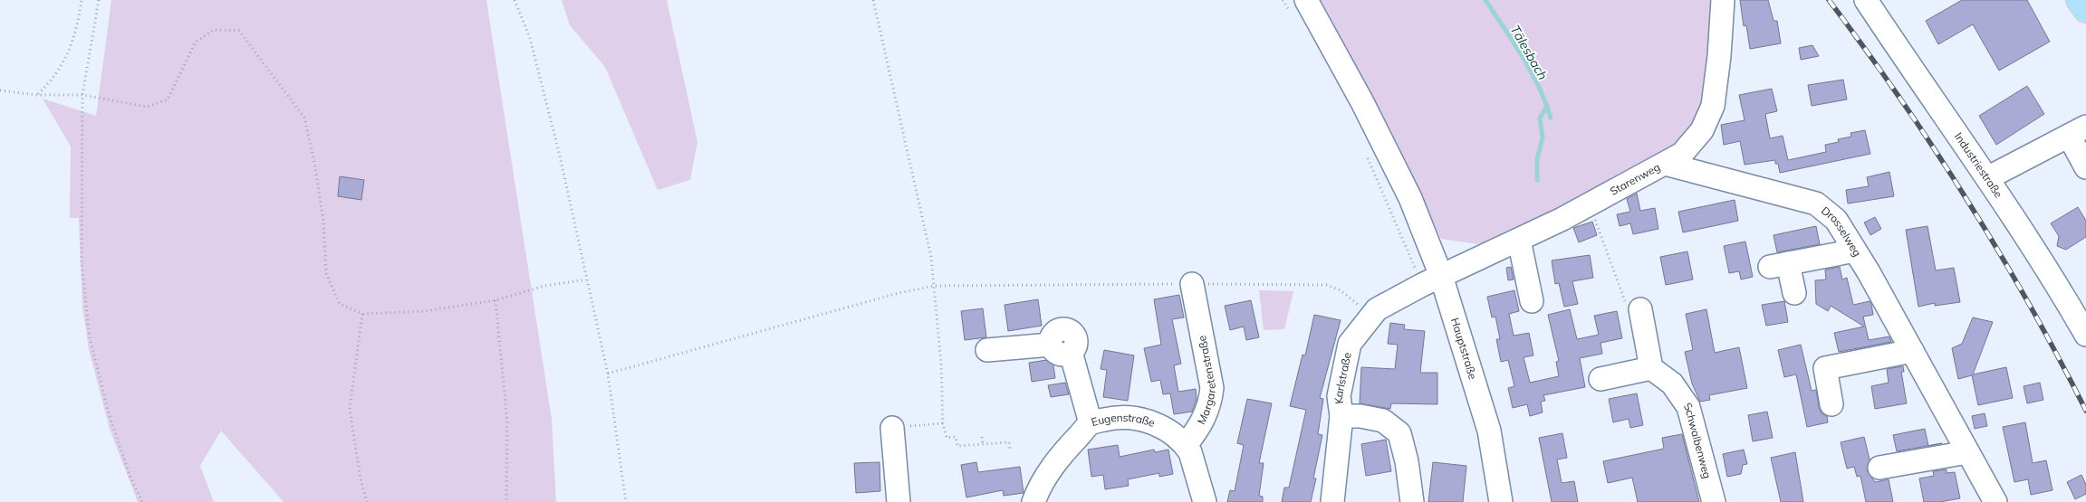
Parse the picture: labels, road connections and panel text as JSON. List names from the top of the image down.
{
  "streets": {
    "street": [
      "Industriestraße",
      "Starenweg",
      "Drosselweg",
      "Hauptstraße",
      "Karlstraße",
      "Margaretenstraße",
      "Eugenstraße",
      "Schwalbenweg"
    ]
  },
  "crossings": [
    ["Starenweg", "Drosselweg"],
    ["Starenweg", "Hauptstraße"],
    ["Starenweg", "Karlstraße"],
    ["Hauptstraße", "Karlstraße"],
    ["Margaretenstraße", "Eugenstraße"]
  ],
  "water": ["Tälesbach"]
}
